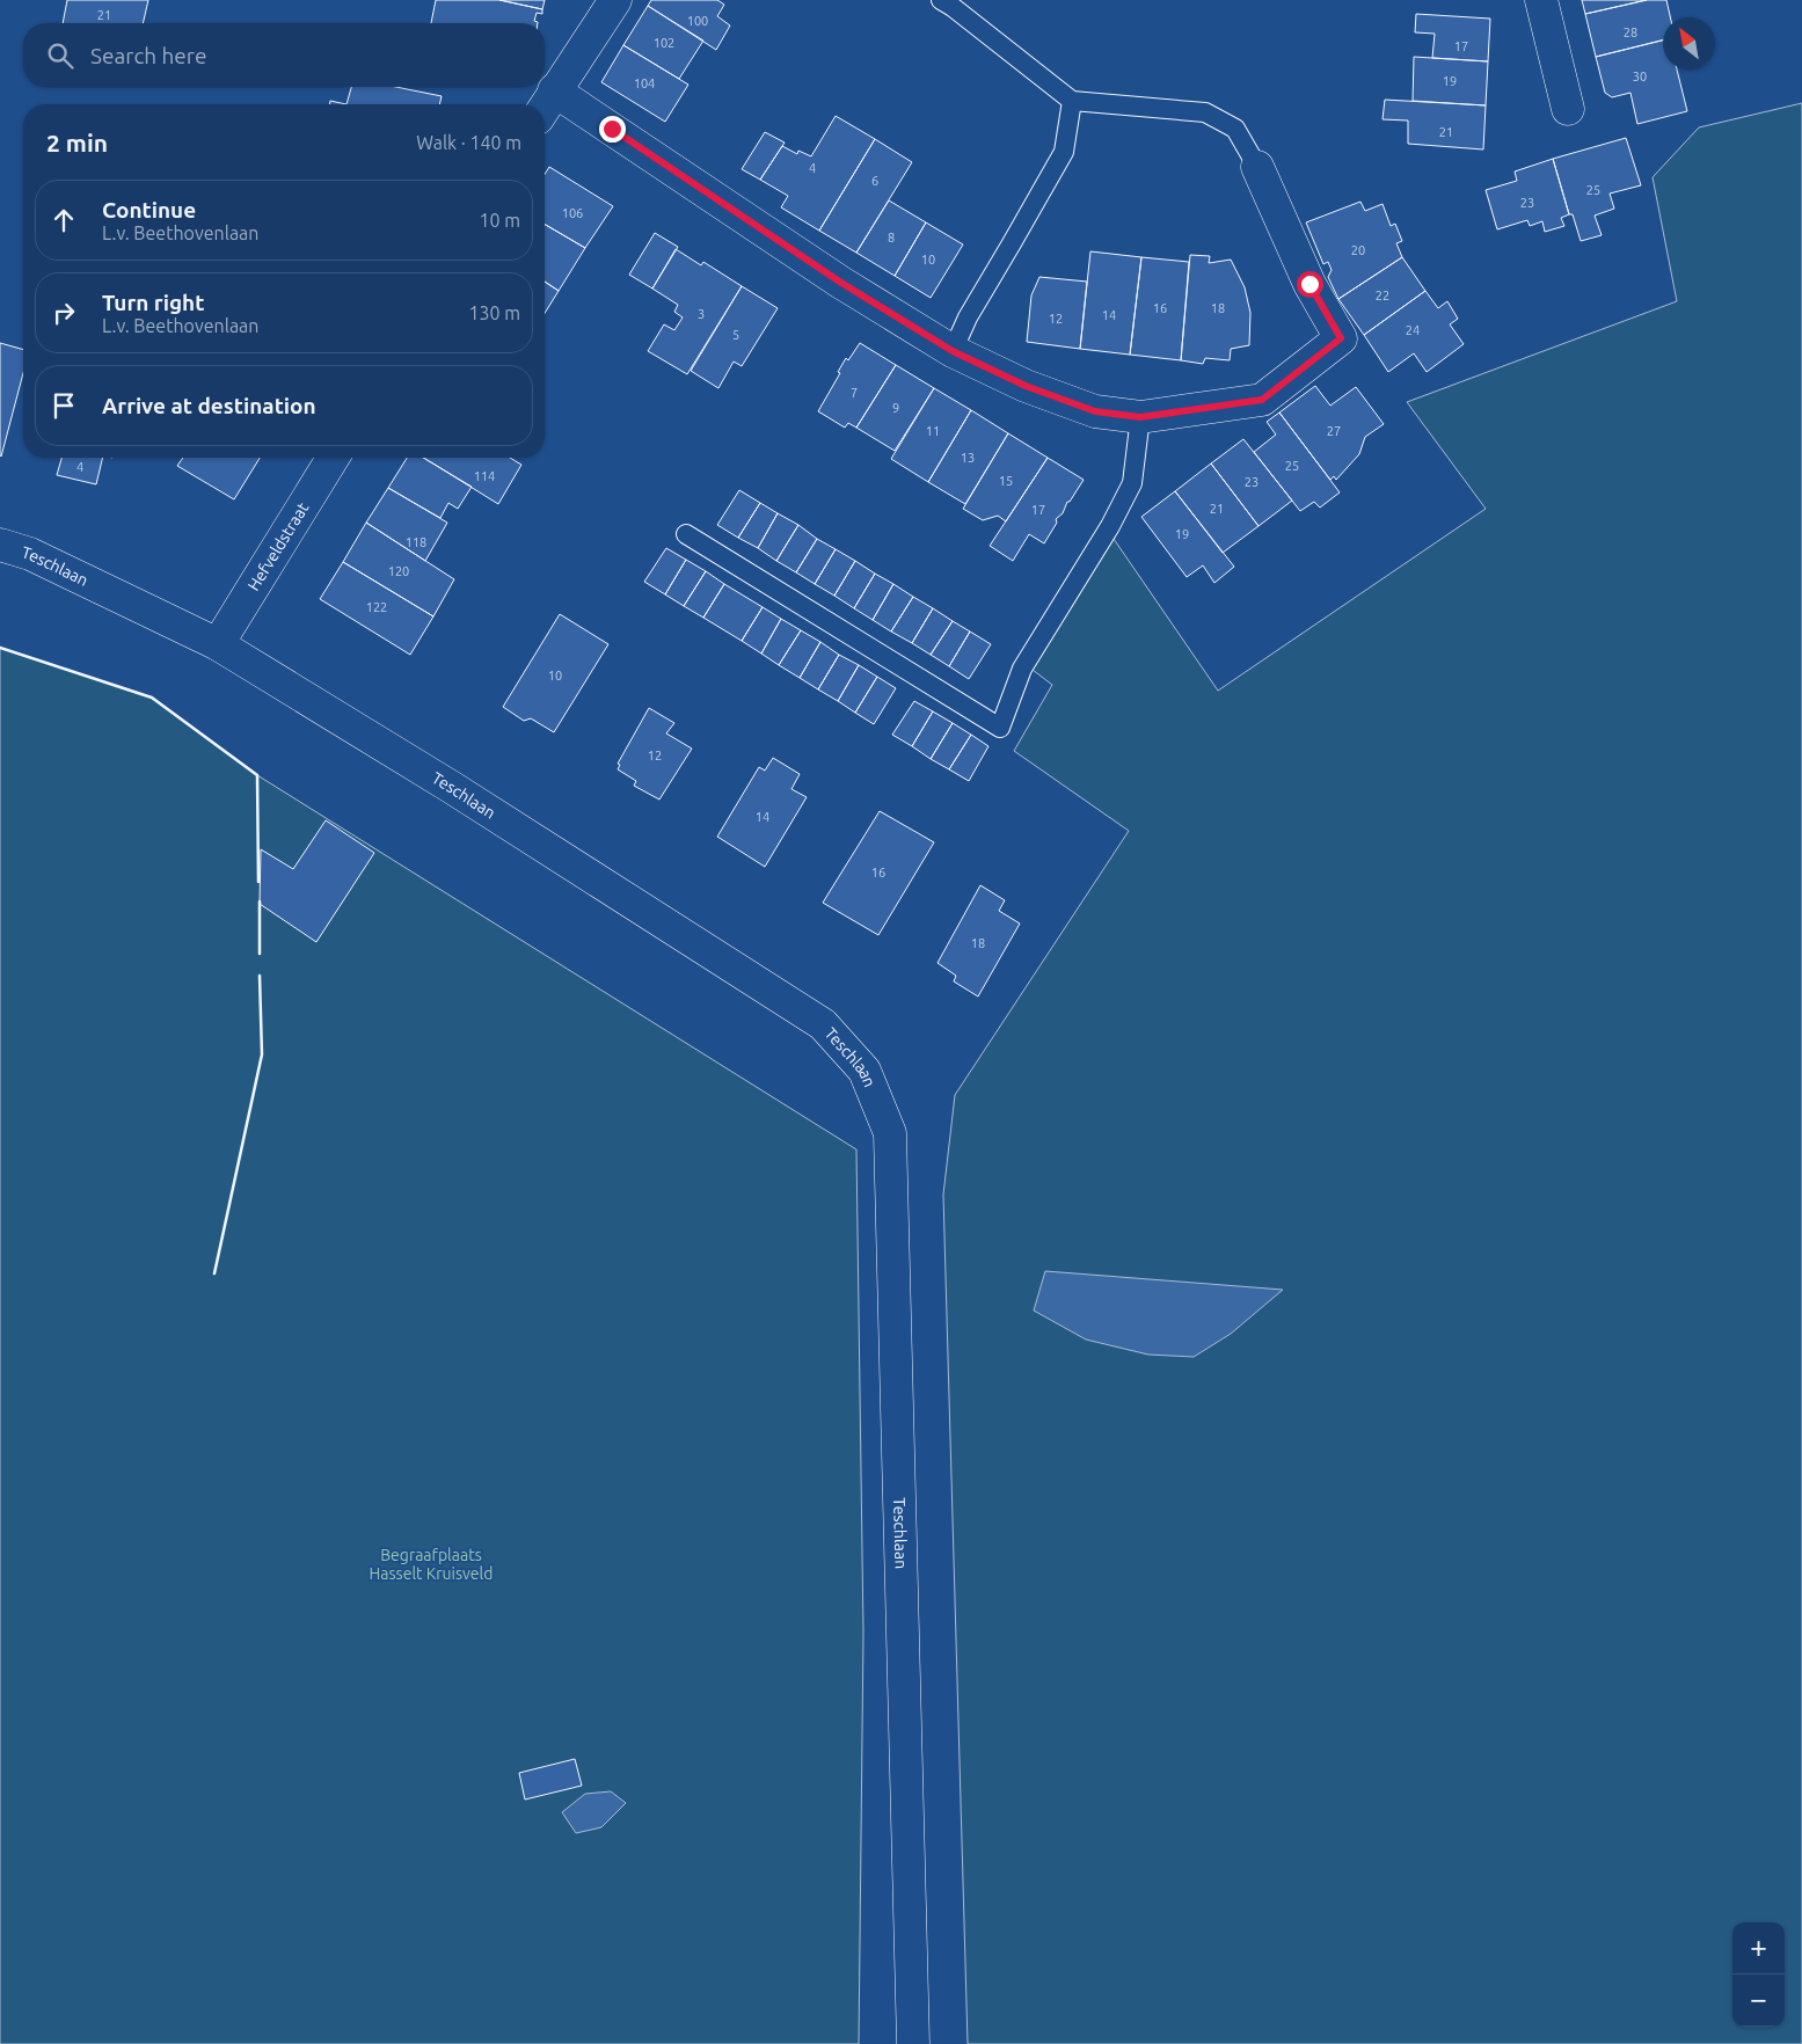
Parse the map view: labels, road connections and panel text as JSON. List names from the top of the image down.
{
  "streets": {
    "street": ["Hefveldstraat", "Teschlaan"]
  },
  "crossings": [
    ["Hefveldstraat", "Teschlaan"]
  ],
  "parks": ["Begraafplaats Hasselt Kruisveld"],
  "house_numbers": [
    "21",
    "100",
    "28",
    "102",
    "17",
    "30",
    "19",
    "104",
    "21",
    "4",
    "6",
    "25",
    "23",
    "106",
    "8",
    "20",
    "10",
    "22",
    "16",
    "18",
    "3",
    "14",
    "12",
    "24",
    "5",
    "7",
    "9",
    "11",
    "27",
    "13",
    "25",
    "4",
    "114",
    "15",
    "23",
    "21",
    "17",
    "19",
    "118",
    "120",
    "122",
    "10",
    "12",
    "14",
    "16",
    "18"
  ],
  "north": "top left",
  "page": {
    "search": "Search here",
    "heading": ["2 min", "Walk · 140 m"],
    "list": [
      ["Continue", "L.v. Beethovenlaan", "10 m"],
      ["Turn right", "L.v. Beethovenlaan", "130 m"],
      "Arrive at destination"
    ],
    "map_buttons": ["+", "−"]
  }
}
